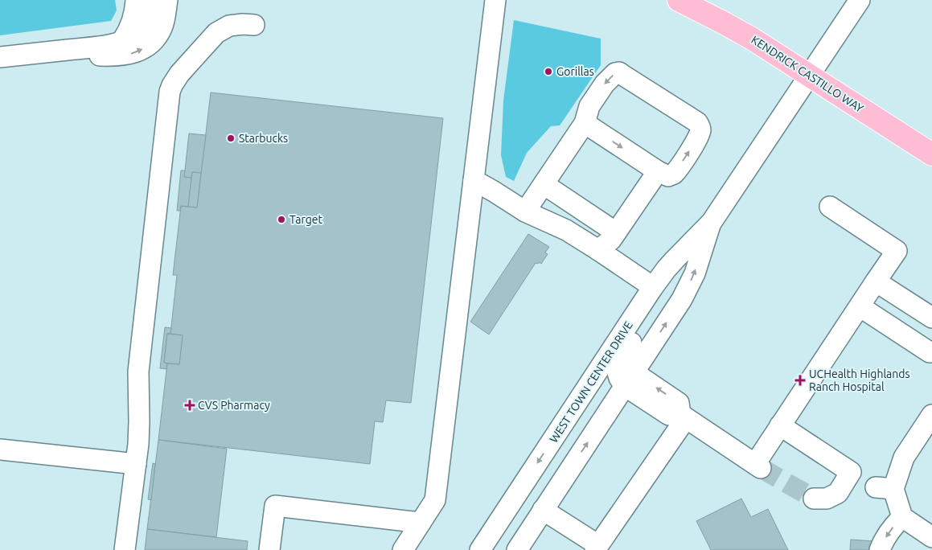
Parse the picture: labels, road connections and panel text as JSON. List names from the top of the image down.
{
  "streets": {
    "main road": ["KENDRICK CASTILLO WAY"],
    "street": ["WEST TOWN CENTER DRIVE"]
  },
  "crossings": [
    ["KENDRICK CASTILLO WAY", "WEST TOWN CENTER DRIVE"]
  ],
  "places": {
    "other": ["Gorillas", "Starbucks", "Target"],
    "health": ["UCHealth Highlands Ranch Hospital", "CVS Pharmacy"]
  }
}
